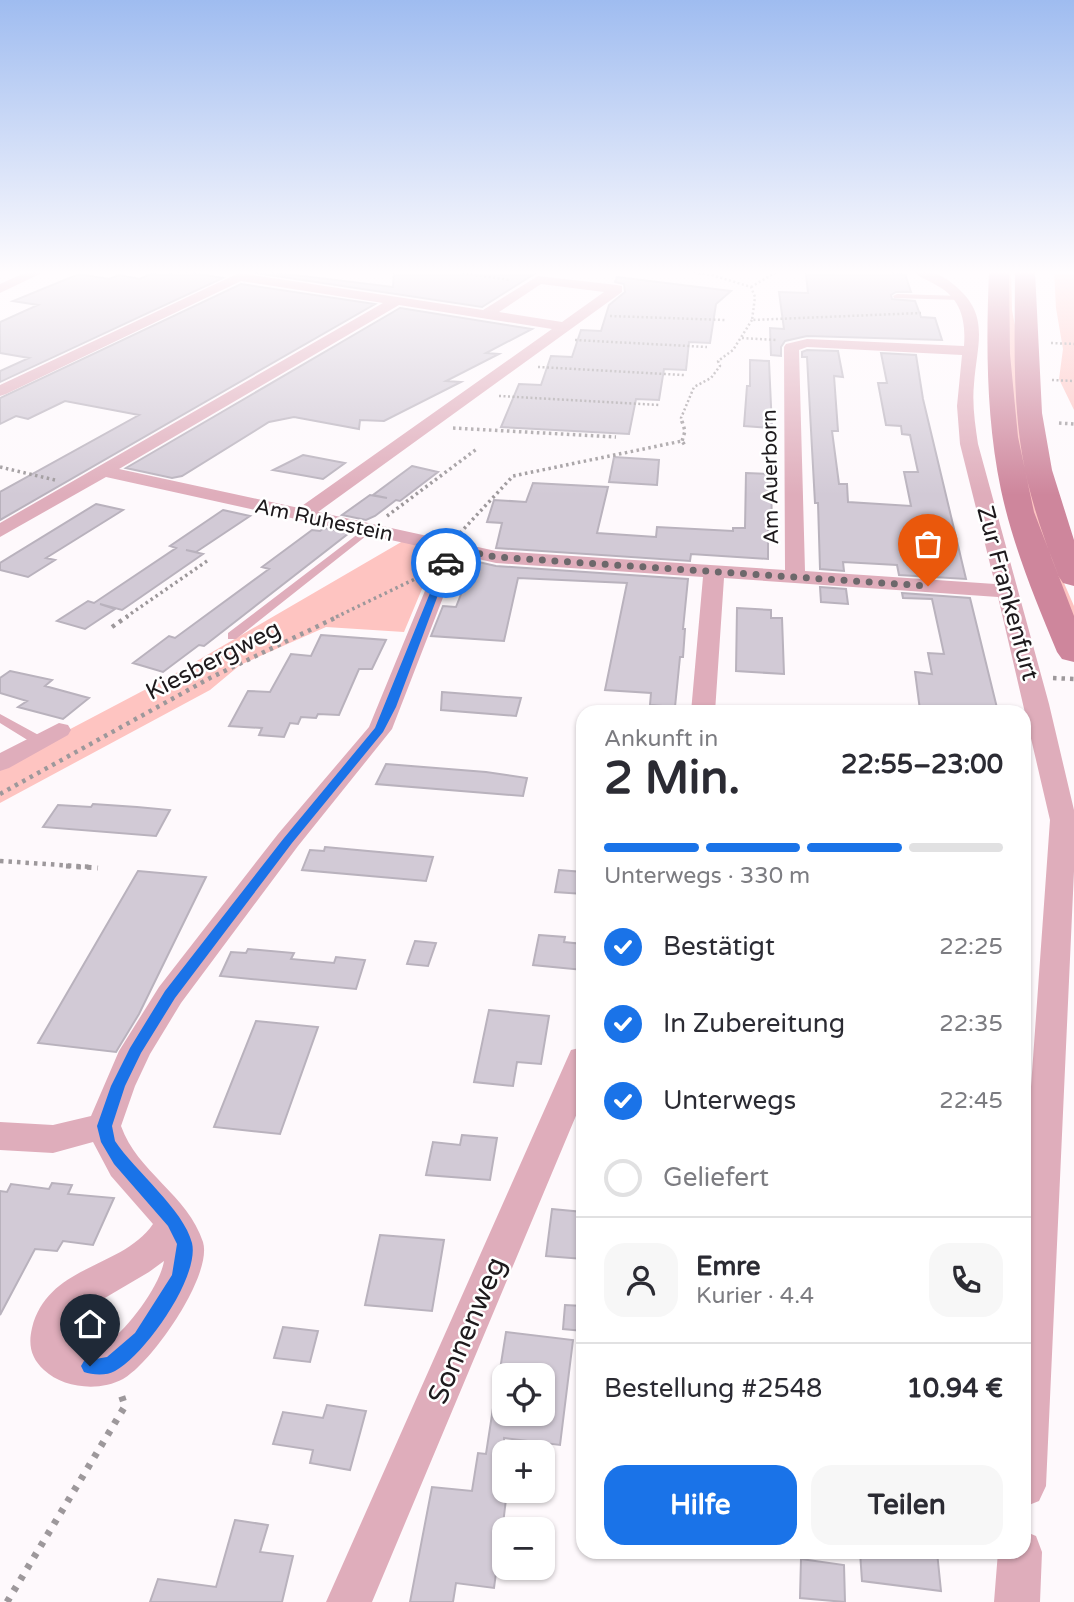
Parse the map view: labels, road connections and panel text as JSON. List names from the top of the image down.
{
  "streets": {
    "street": [
      "Am Auerborn",
      "Am Ruhestein",
      "Zur Frankenfurt",
      "Sonnenweg"
    ],
    "path": ["Kiesbergweg"]
  },
  "crossings": [
    ["Am Auerborn", "Am Ruhestein"],
    ["Am Ruhestein", "Zur Frankenfurt"],
    ["Am Ruhestein", "Kiesbergweg"]
  ],
  "page": {
    "heading": ["2 Min.", "Ankunft in", "22:55–23:00"],
    "panel": [
      "Emre",
      "Kurier · 4.4",
      "Bestellung #2548",
      "10.94 €"
    ],
    "bar": "Unterwegs · 330 m",
    "list": [
      ["Bestätigt", "22:25"],
      ["In Zubereitung", "22:35"],
      ["Unterwegs", "22:45"],
      "Geliefert"
    ],
    "map_buttons": ["+", "−"],
    "buttons": ["Hilfe", "Teilen"]
  }
}
